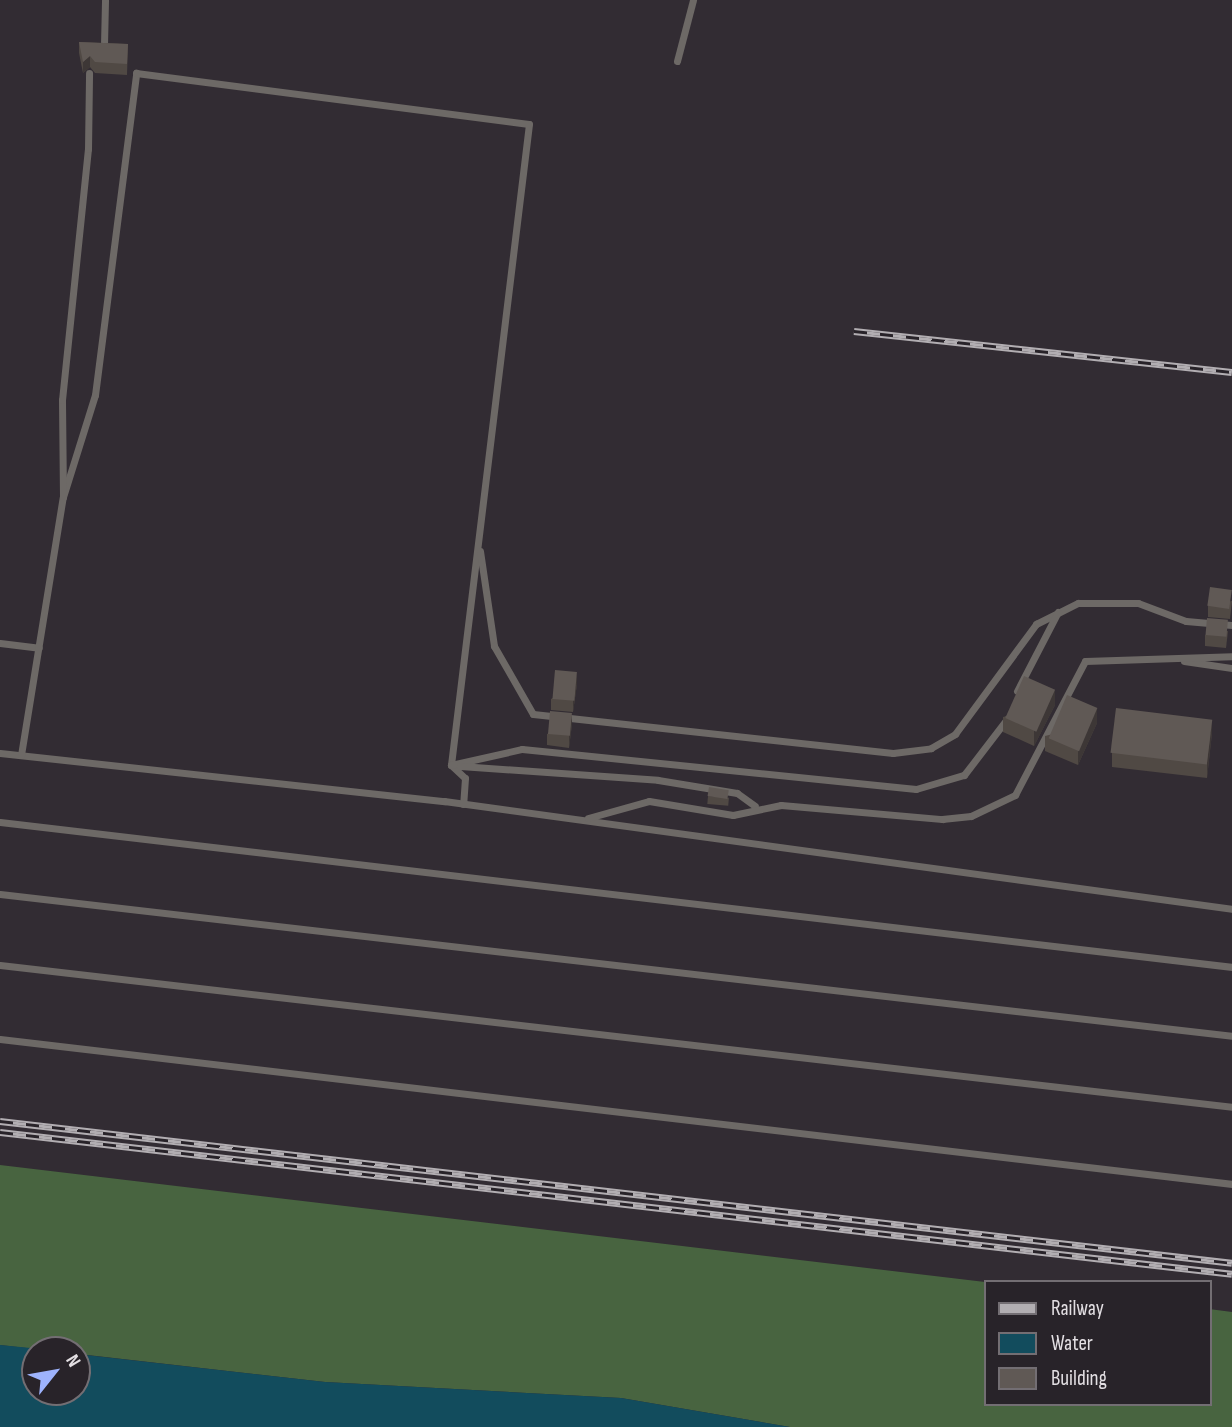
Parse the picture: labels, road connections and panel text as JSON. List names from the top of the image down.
{
  "legend": ["Railway", "Water", "Building"],
  "north": "top right"
}
